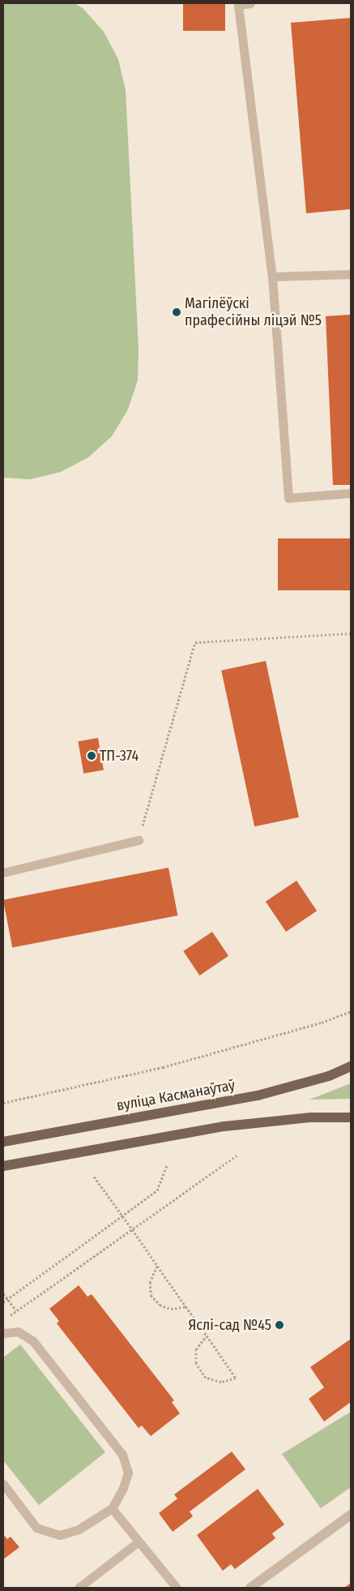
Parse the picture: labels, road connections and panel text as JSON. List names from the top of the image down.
{
  "streets": {
    "main road": ["вуліца Касманаўтаў"]
  },
  "places": ["Магілёўскі прафесійны ліцэй №5", "ТП-374", "Яслі-сад №45"]
}
